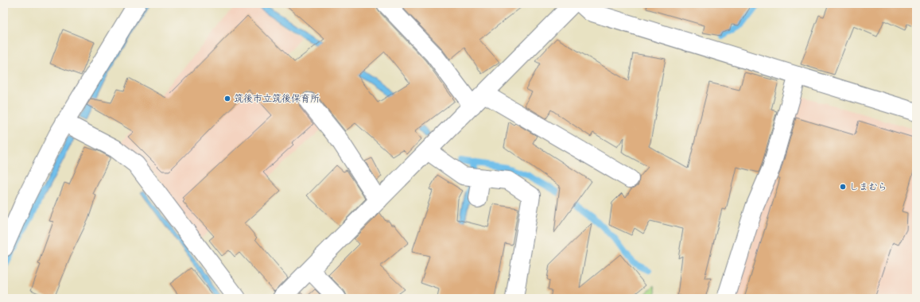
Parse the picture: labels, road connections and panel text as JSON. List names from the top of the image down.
{
  "places": ["筑後市立筑後保育所", "しまむら"]
}
